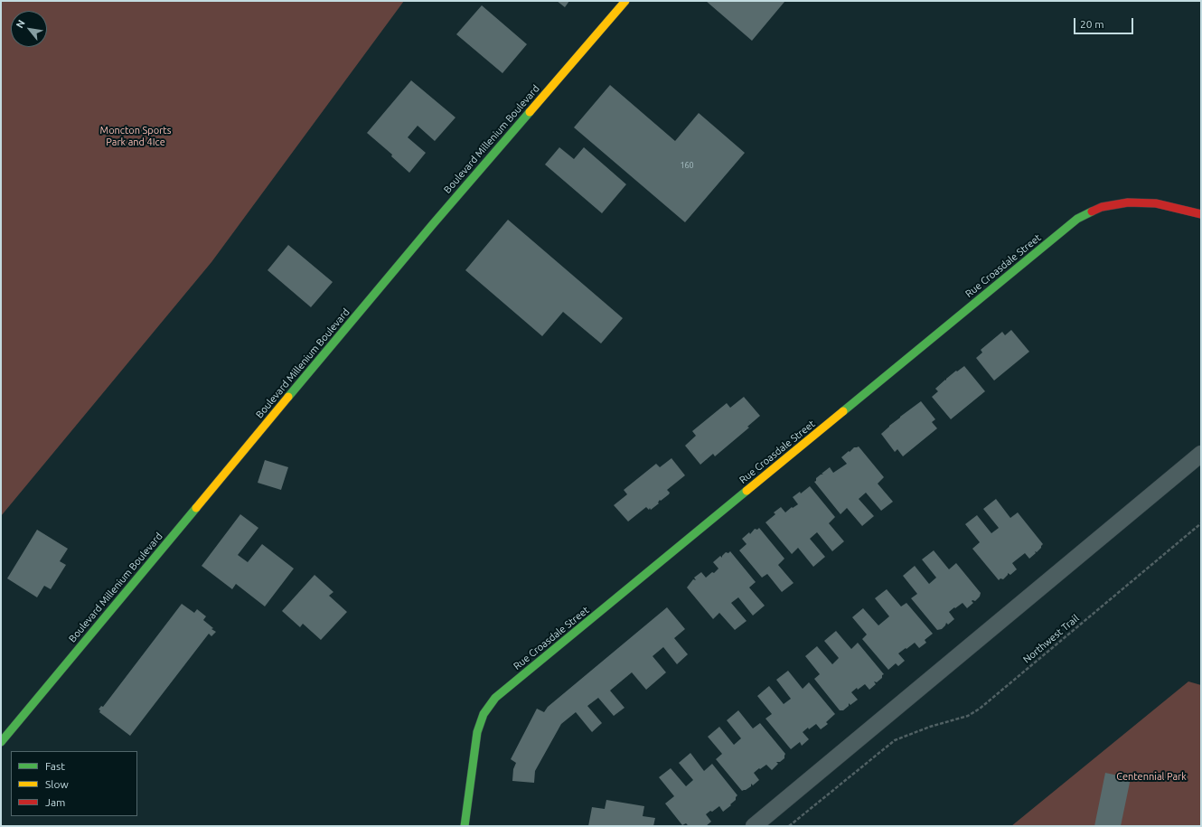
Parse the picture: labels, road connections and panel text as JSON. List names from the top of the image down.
{
  "streets": {
    "street": ["Boulevard Millenium Boulevard", "Rue Croasdale Street"],
    "path": ["Northwest Trail"]
  },
  "parks": ["Moncton Sports Park and 4Ice", "Centennial Park"],
  "house_numbers": ["160"],
  "legend": ["Fast", "Slow", "Jam"],
  "scale_bar": "20 m",
  "north": "top left"
}
